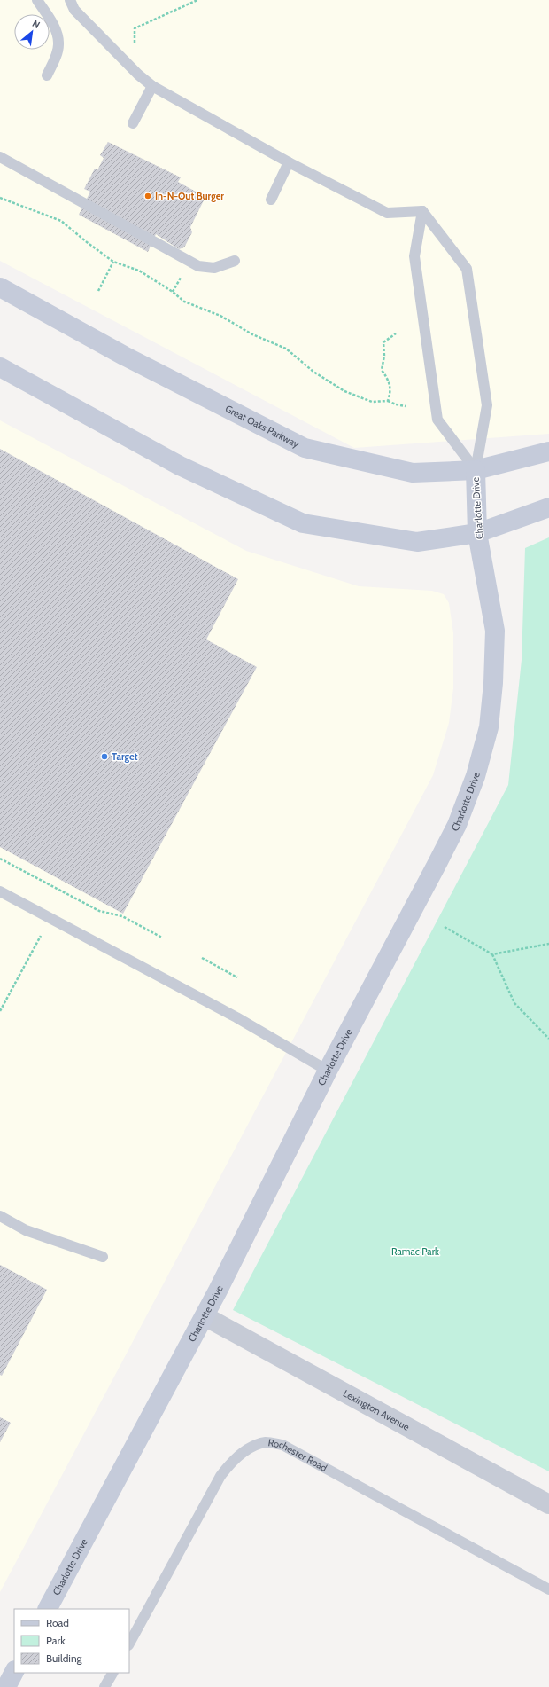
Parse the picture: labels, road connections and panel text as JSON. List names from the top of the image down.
{
  "streets": {
    "street": ["Great Oaks Parkway", "Charlotte Drive", "Lexington Avenue"],
    "lane": ["Rochester Road"]
  },
  "crossings": [
    ["Great Oaks Parkway", "Charlotte Drive"],
    ["Charlotte Drive", "Lexington Avenue"]
  ],
  "parks": ["Ramac Park"],
  "places": ["In-N-Out Burger", "Target"],
  "legend": ["Road", "Park", "Building"],
  "north": "top right"
}
